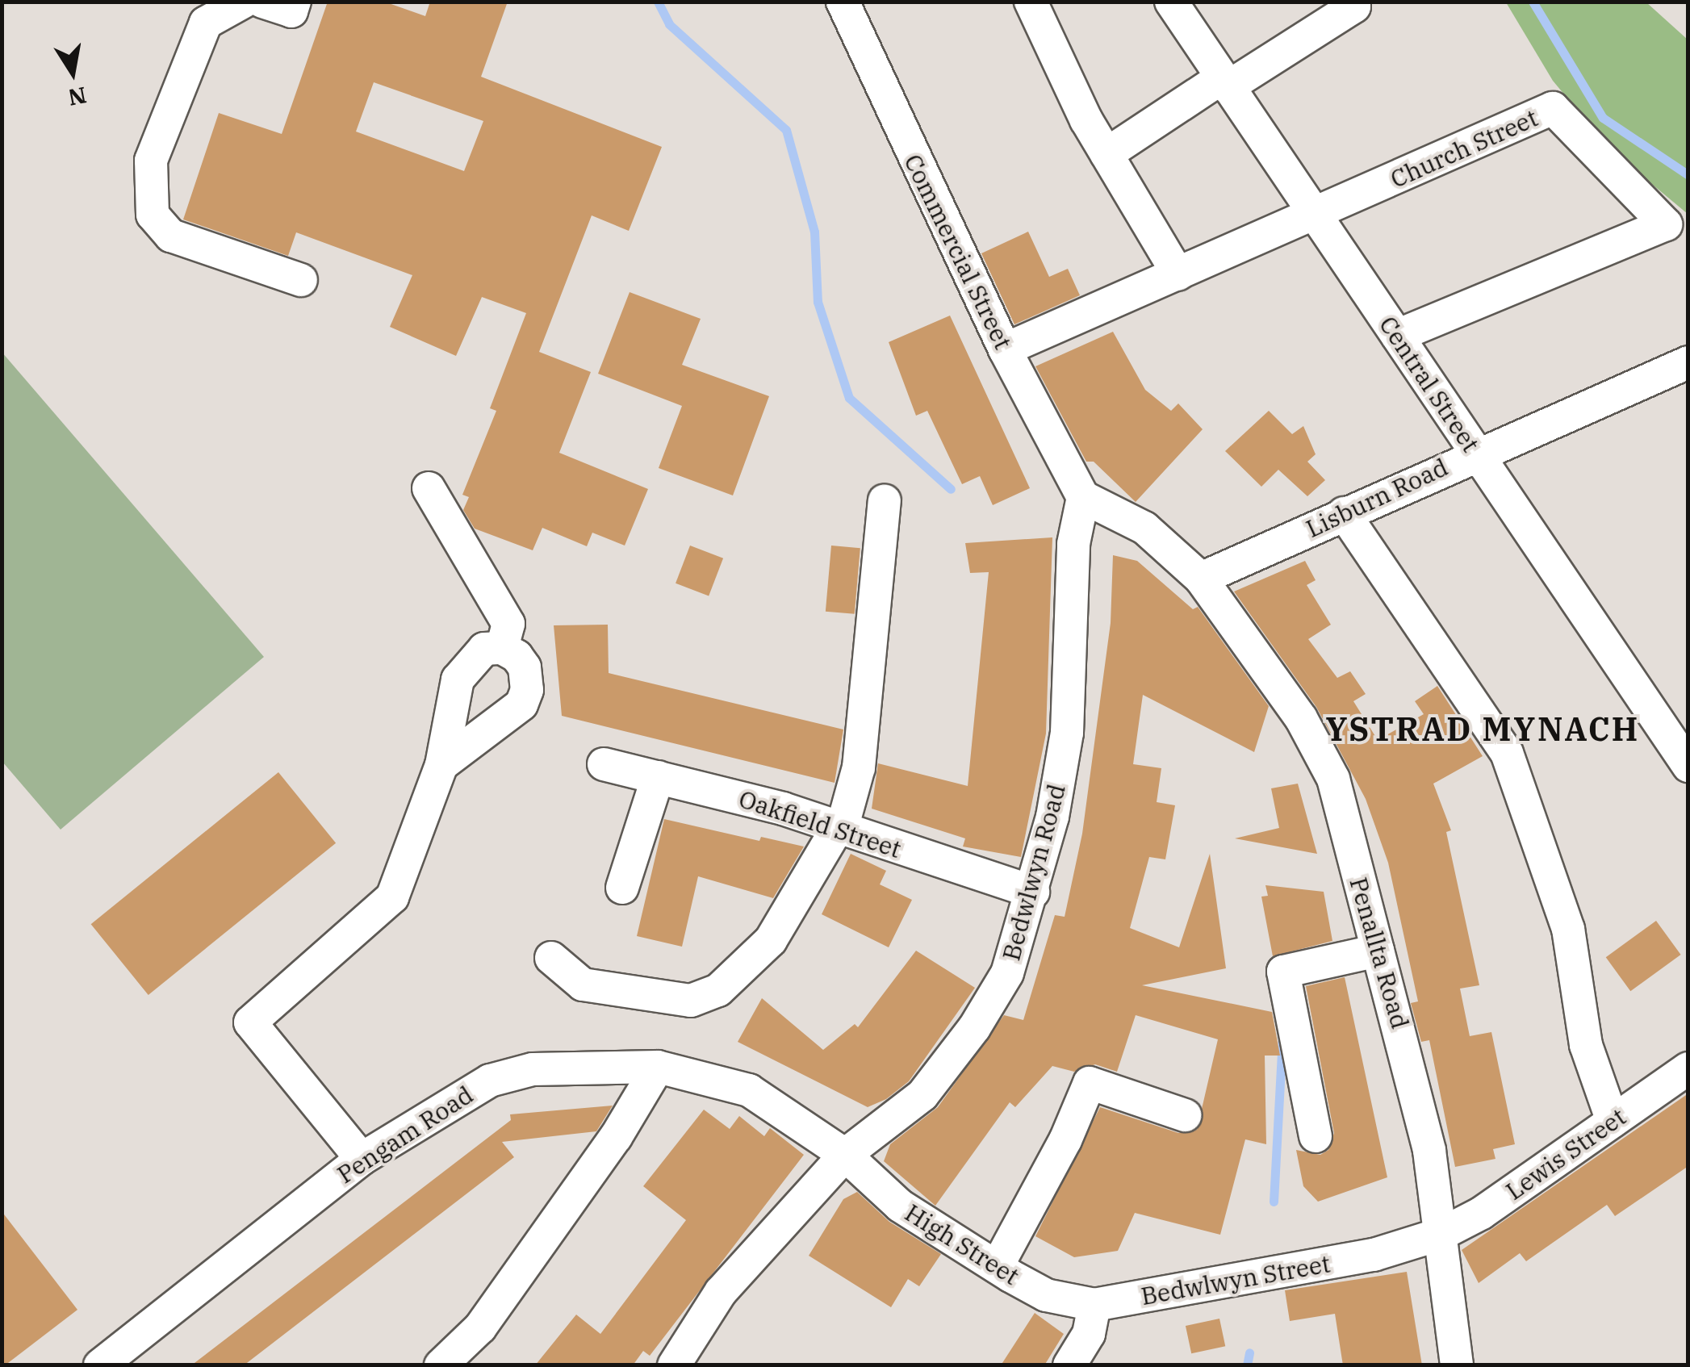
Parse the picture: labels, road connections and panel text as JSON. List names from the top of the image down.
{
  "streets": {
    "street": [
      "Church Street",
      "Commercial Street",
      "Central Street",
      "Lisburn Road",
      "Oakfield Street",
      "Bedwlwyn Road",
      "Penallta Road",
      "Pengam Road",
      "Lewis Street",
      "High Street",
      "Bedwlwyn Street"
    ]
  },
  "crossings": [
    ["Church Street", "Commercial Street"],
    ["Church Street", "Central Street"],
    ["Commercial Street", "Bedwlwyn Road"],
    ["Commercial Street", "Penallta Road"],
    ["Central Street", "Lisburn Road"],
    ["Lisburn Road", "Penallta Road"],
    ["Oakfield Street", "Bedwlwyn Road"],
    ["Bedwlwyn Road", "Penallta Road"],
    ["Bedwlwyn Road", "Pengam Road"],
    ["Bedwlwyn Road", "High Street"],
    ["Penallta Road", "Lewis Street"],
    ["Penallta Road", "Bedwlwyn Street"],
    ["Pengam Road", "High Street"],
    ["Lewis Street", "Bedwlwyn Street"],
    ["High Street", "Bedwlwyn Street"]
  ],
  "districts": ["YSTRAD MYNACH"],
  "north": "bottom"
}
